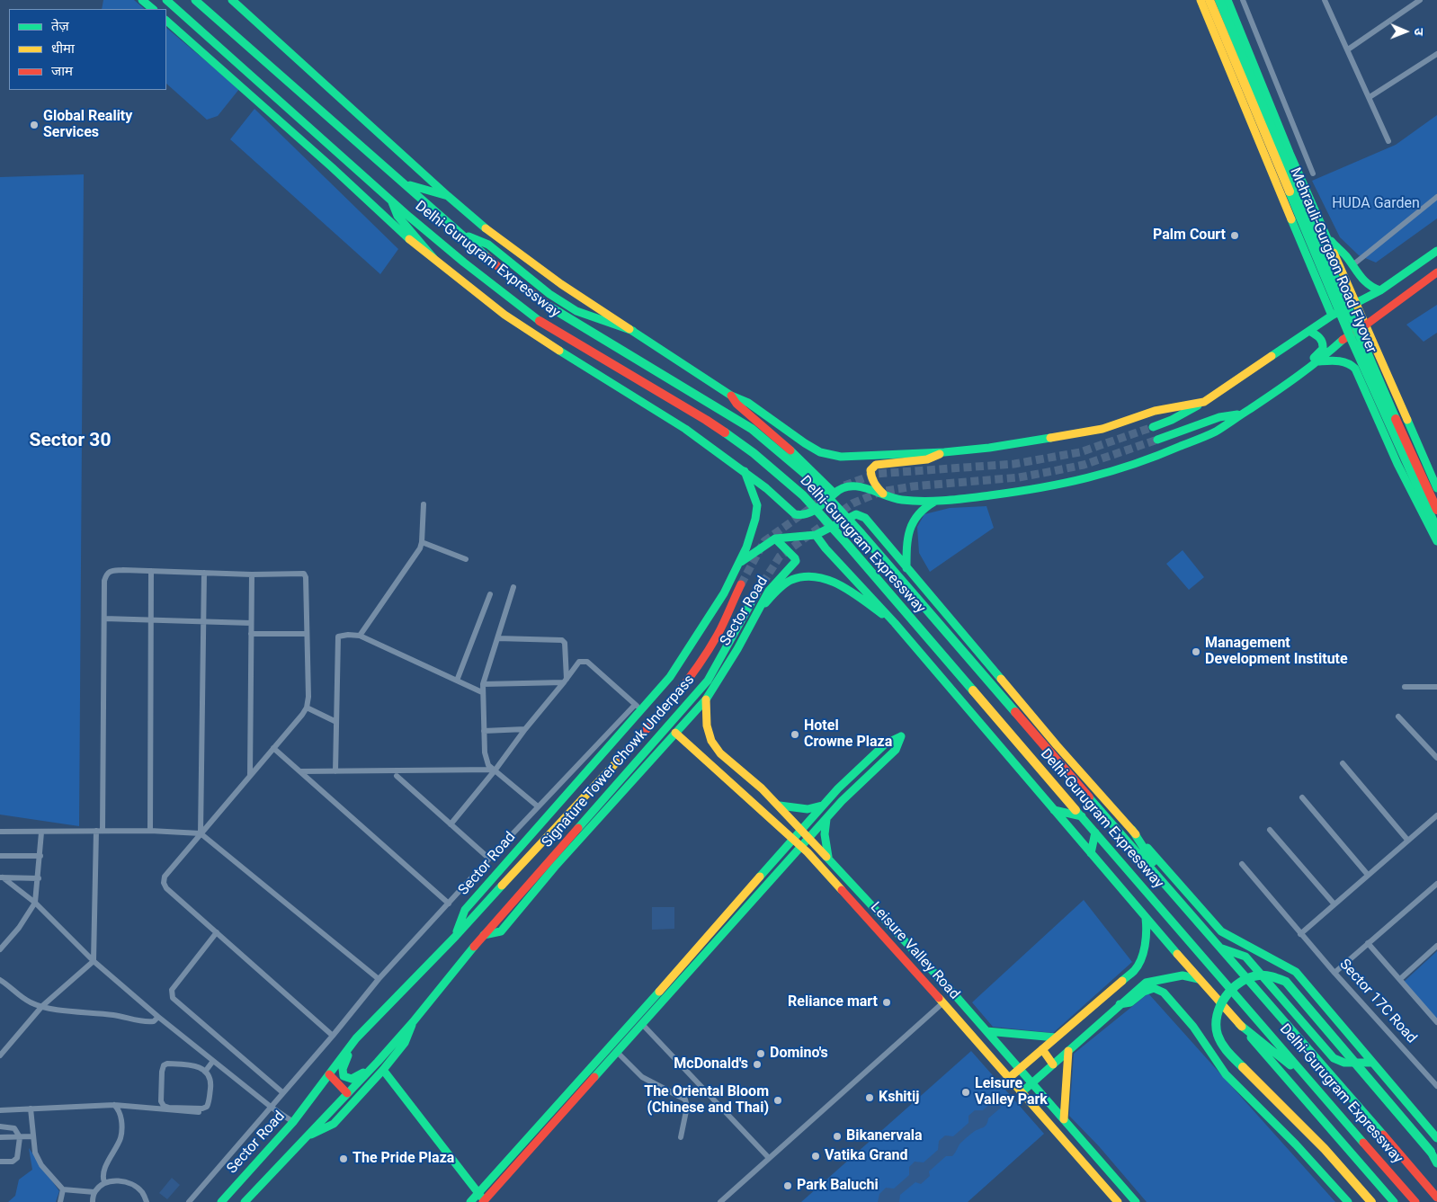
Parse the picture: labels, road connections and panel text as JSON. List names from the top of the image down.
{
  "streets": {
    "main road": [
      "Delhi-Gurugram Expressway",
      "Mehrauli-Gurgaon Road Flyover",
      "Sector Road",
      "Signature Tower Chowk Underpass",
      "Leisure Valley Road"
    ],
    "street": ["Sector 17C Road"]
  },
  "crossings": [
    ["Sector Road", "Signature Tower Chowk Underpass"],
    ["Sector Road", "Leisure Valley Road"]
  ],
  "districts": ["Sector 30"],
  "parks": ["HUDA Garden"],
  "places": [
    "Global Reality Services",
    "Palm Court",
    "Management Development Institute",
    "Hotel Crowne Plaza",
    "Reliance mart",
    "Domino's",
    "McDonald's",
    "Leisure Valley Park",
    "Kshitij",
    "The Oriental Bloom (Chinese and Thai)",
    "Bikanervala",
    "Vatika Grand",
    "The Pride Plaza",
    "Park Baluchi"
  ],
  "legend": ["तेज़", "धीमा", "जाम"],
  "north": "right"
}
